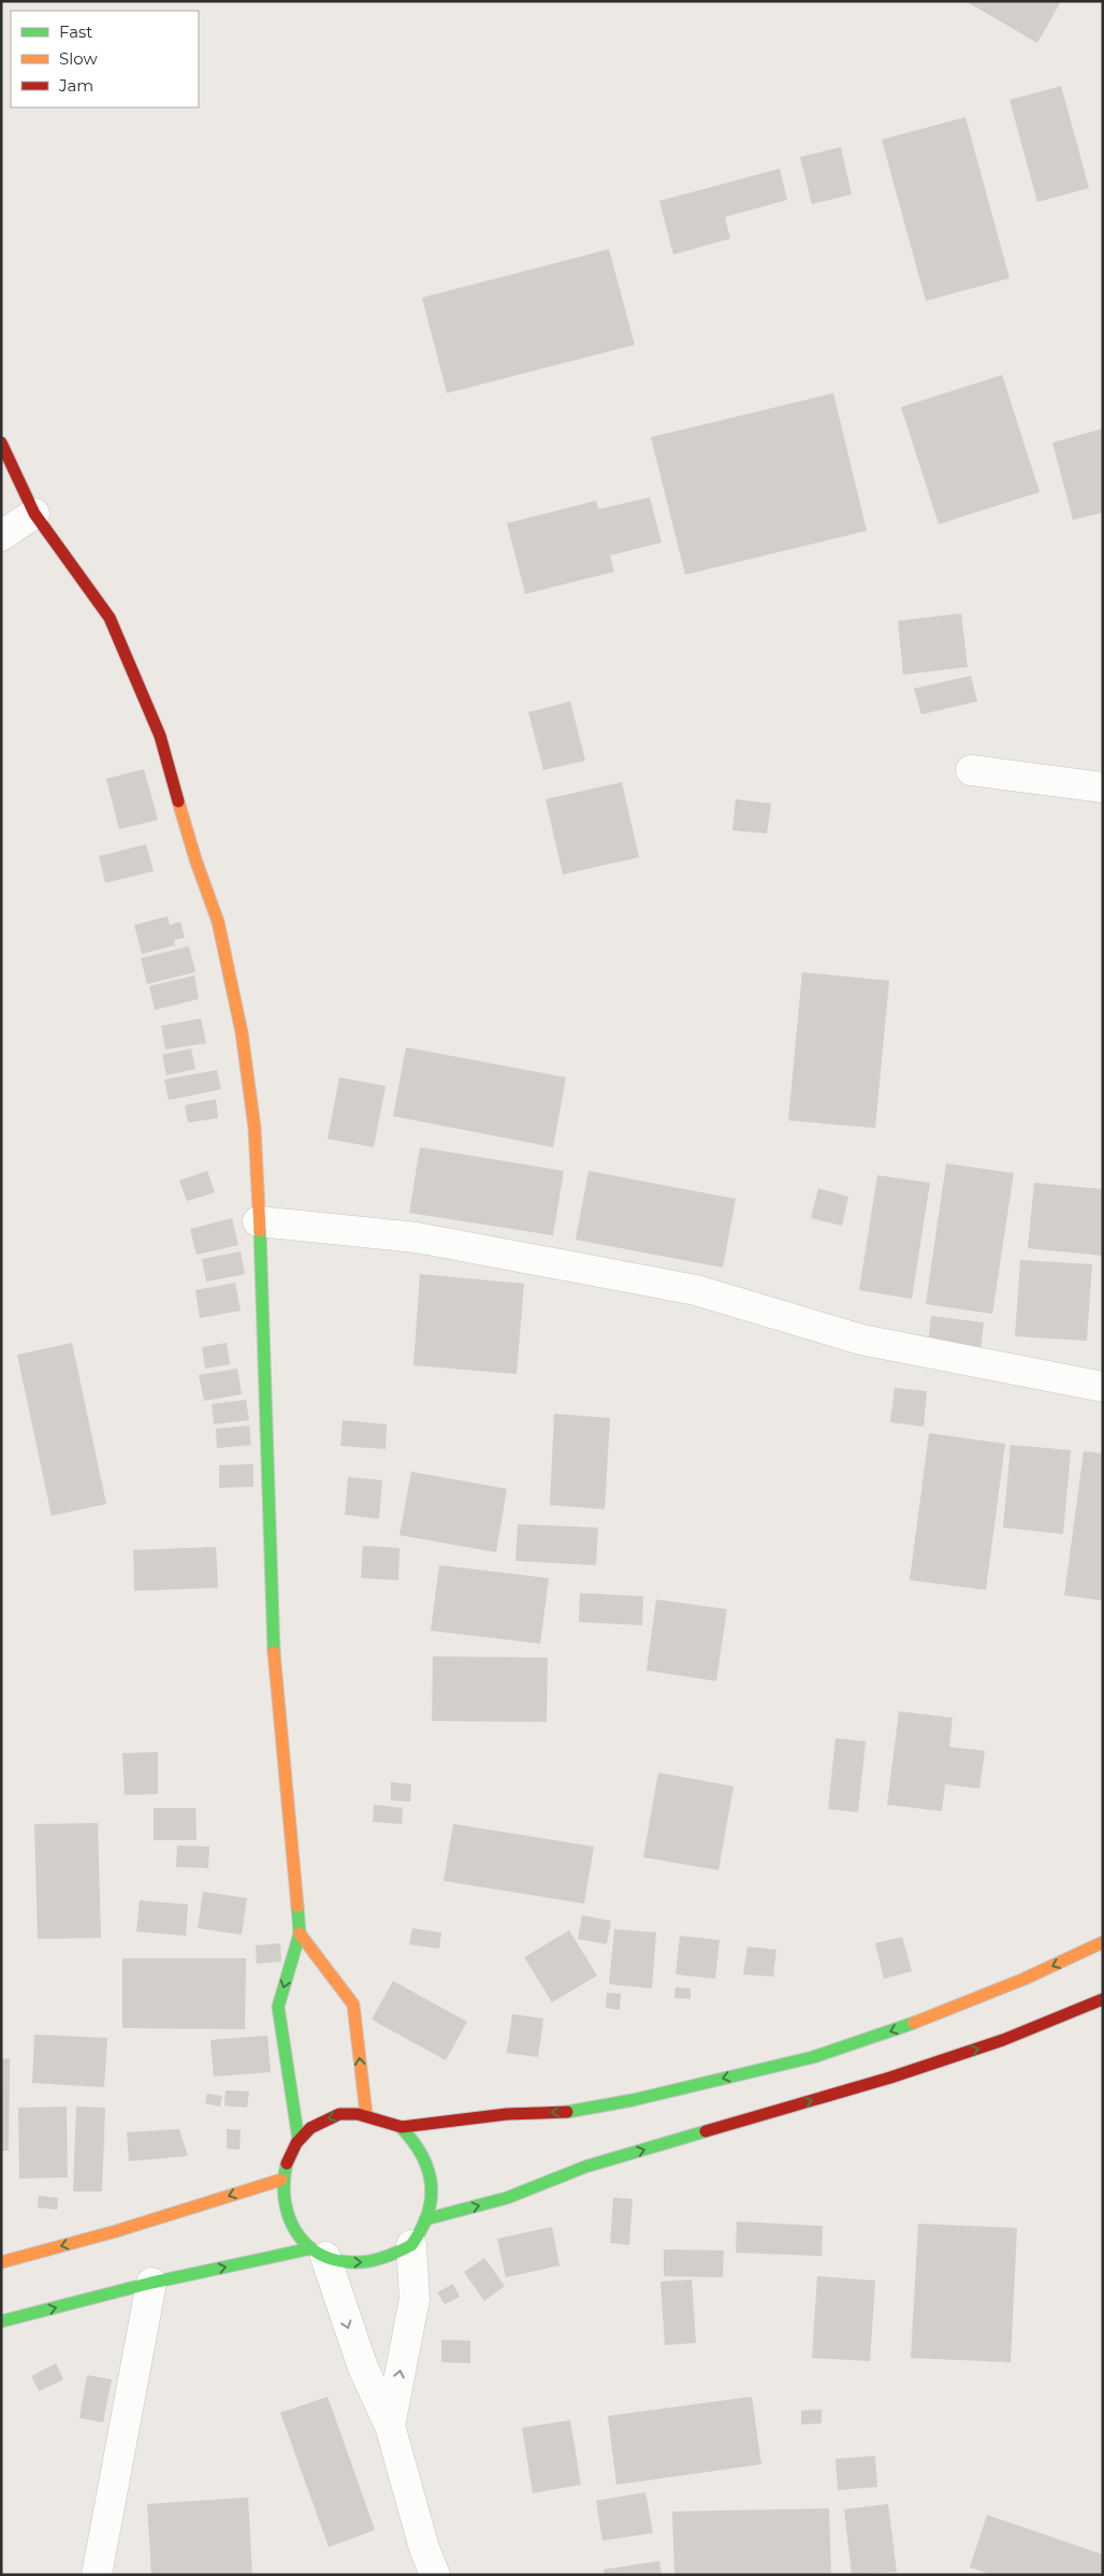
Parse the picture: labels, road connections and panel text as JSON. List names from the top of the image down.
{
  "legend": ["Fast", "Slow", "Jam"]
}
